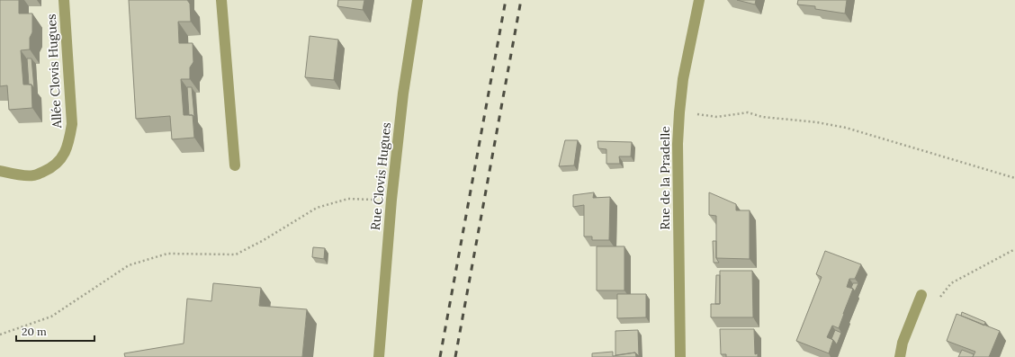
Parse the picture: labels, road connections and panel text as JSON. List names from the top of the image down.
{
  "streets": {
    "street": ["Allée Clovis Hugues", "Rue Clovis Hugues", "Rue de la Pradelle"]
  },
  "scale_bar": "20 m"
}
